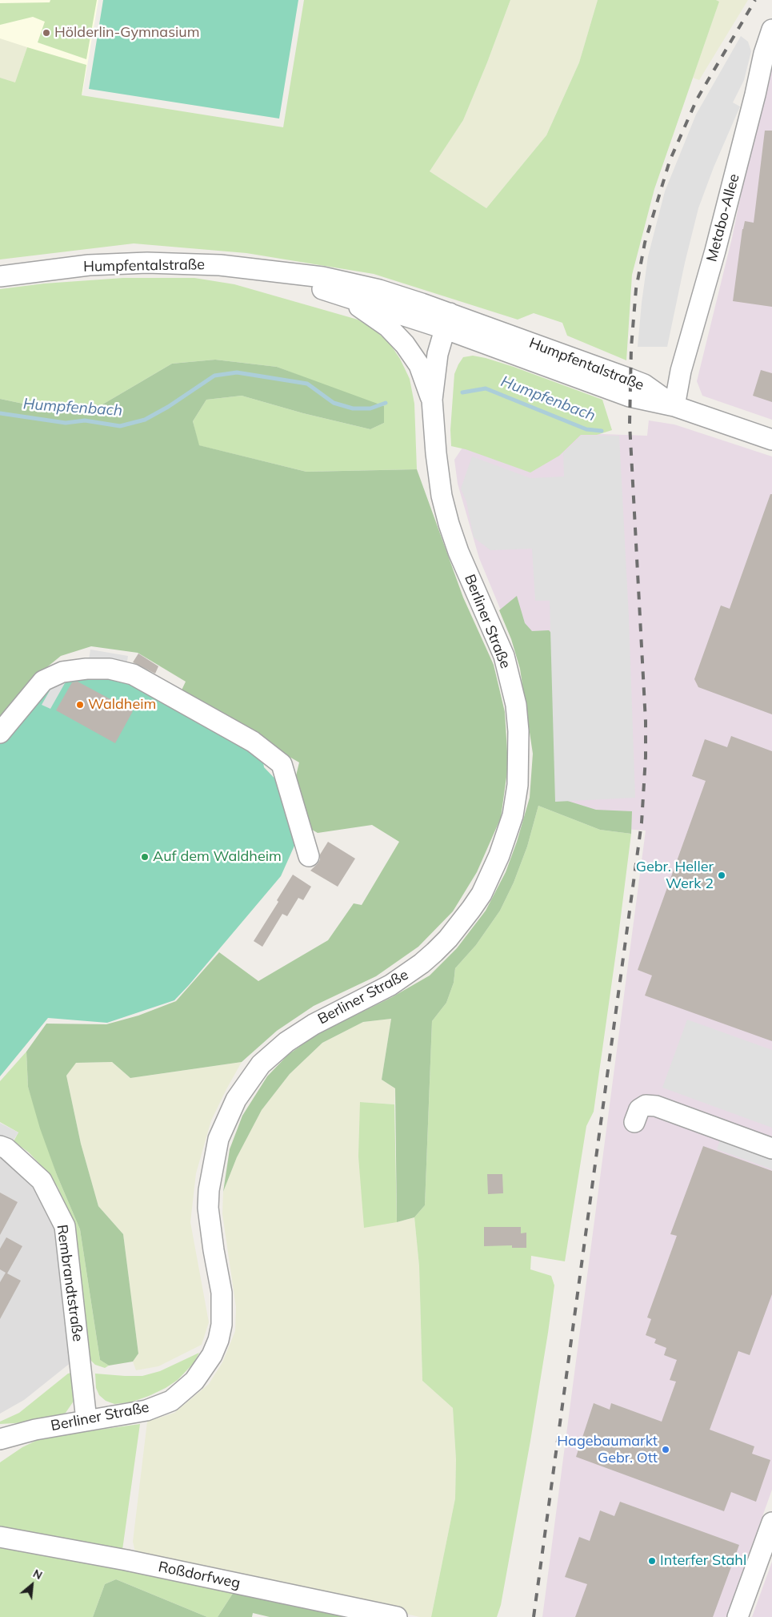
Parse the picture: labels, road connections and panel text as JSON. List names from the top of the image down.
{
  "streets": {
    "street": [
      "Metabo-Allee",
      "Humpfentalstraße",
      "Berliner Straße",
      "Rembrandtstraße",
      "Roßdorfweg"
    ]
  },
  "crossings": [
    ["Metabo-Allee", "Humpfentalstraße"],
    ["Humpfentalstraße", "Berliner Straße"],
    ["Berliner Straße", "Rembrandtstraße"]
  ],
  "water": ["Humpfenbach"],
  "places": [
    "Hölderlin-Gymnasium",
    "Waldheim",
    "Auf dem Waldheim",
    "Gebr. Heller Werk 2",
    "Hagebaumarkt Gebr. Ott",
    "Interfer Stahl"
  ],
  "north": "top right"
}
